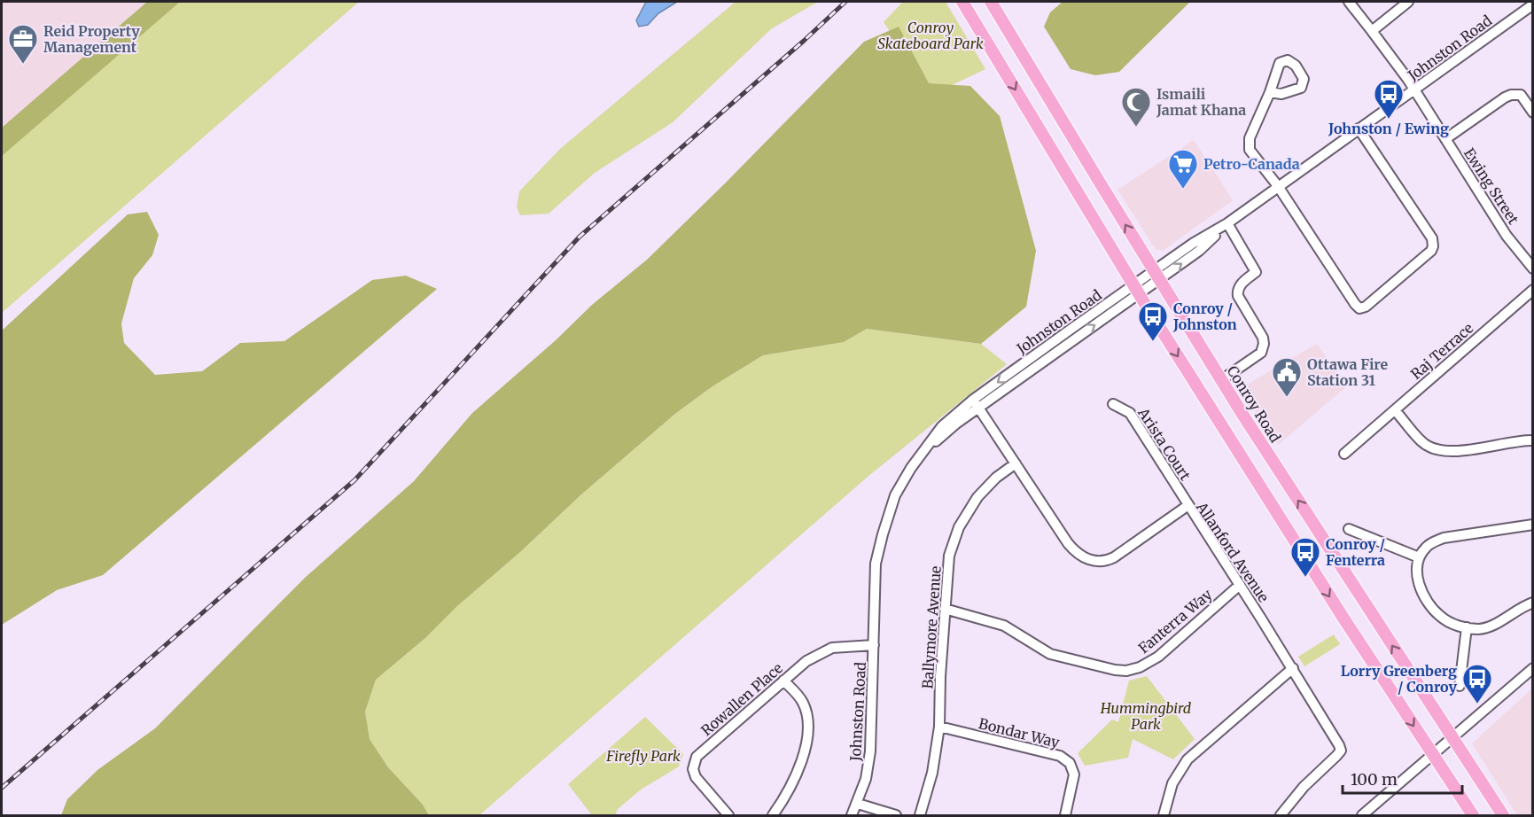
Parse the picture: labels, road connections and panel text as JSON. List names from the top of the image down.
{
  "streets": {
    "main road": ["Conroy Road"],
    "street": [
      "Johnston Road",
      "Ewing Street",
      "Raj Terrace",
      "Arista Court",
      "Allanford Avenue",
      "Fanterra Way",
      "Ballymore Avenue",
      "Rowallen Place",
      "Bondar Way"
    ]
  },
  "crossings": [
    ["Johnston Road", "Ewing Street"],
    ["Johnston Road", "Conroy Road"],
    ["Johnston Road", "Allanford Avenue"],
    ["Johnston Road", "Rowallen Place"],
    ["Arista Court", "Allanford Avenue"],
    ["Allanford Avenue", "Fanterra Way"],
    ["Allanford Avenue", "Ballymore Avenue"],
    ["Fanterra Way", "Ballymore Avenue"],
    ["Ballymore Avenue", "Bondar Way"]
  ],
  "parks": ["Conroy Skateboard Park", "Hummingbird Park", "Firefly Park"],
  "places": {
    "office": ["Reid Property Management"],
    "bus stop": [
      "Johnston / Ewing",
      "Conroy / Johnston",
      "Conroy / Fenterra",
      "Lorry Greenberg / Conroy"
    ],
    "mosque": ["Ismaili Jamat Khana"],
    "supermarket": ["Petro-Canada"],
    "public building": ["Ottawa Fire Station 31"]
  },
  "scale_bar": "100 m"
}
